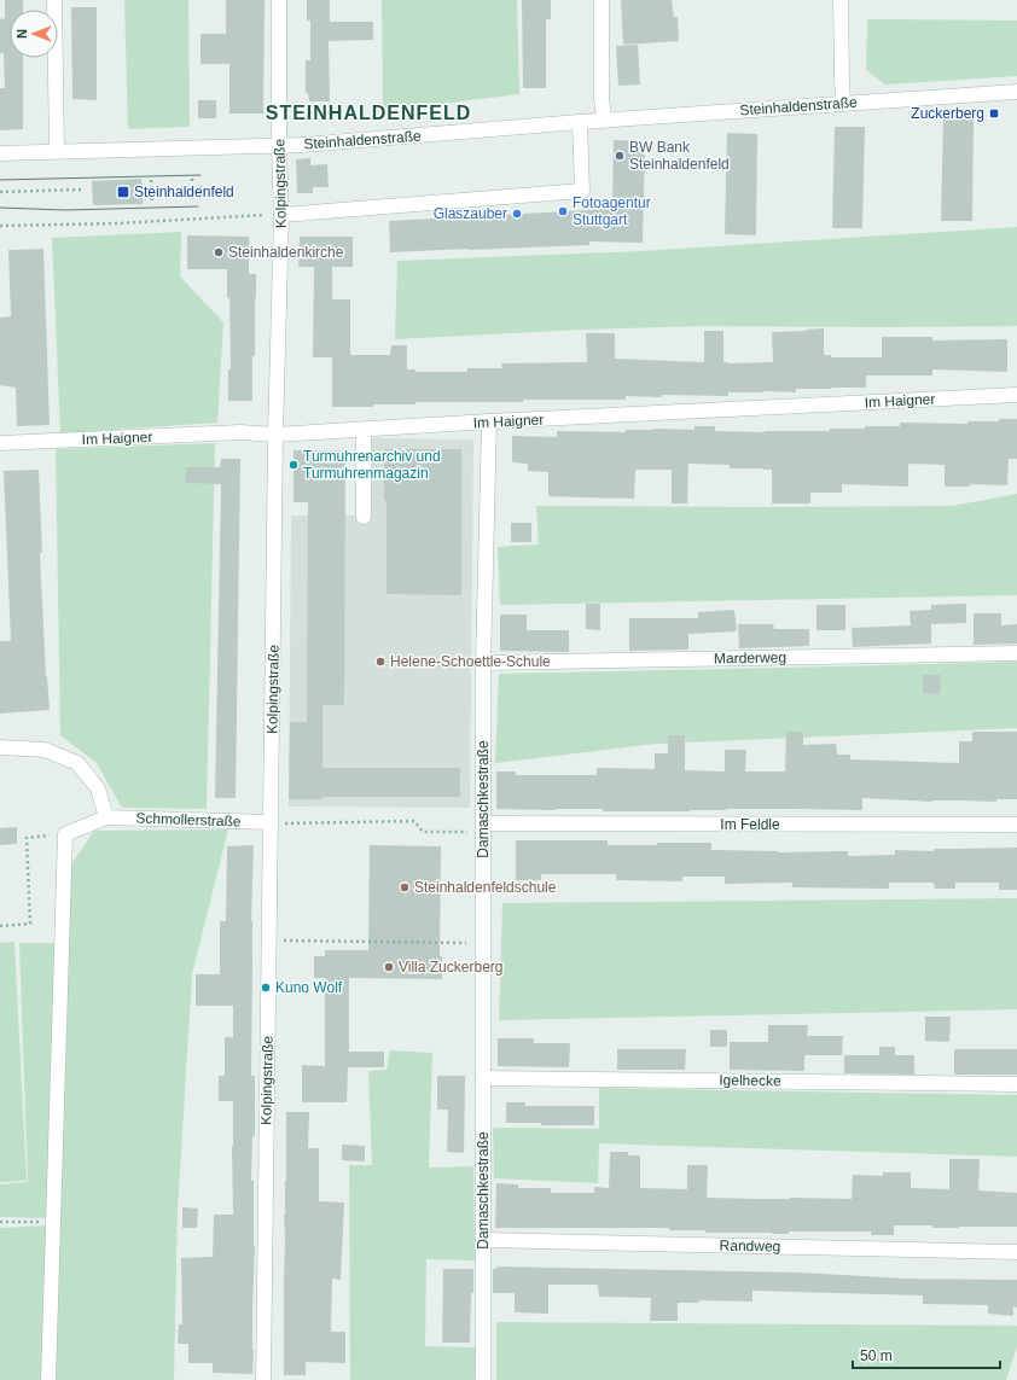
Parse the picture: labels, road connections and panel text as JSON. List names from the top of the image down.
{
  "streets": {
    "street": [
      "Steinhaldenstraße",
      "Kolpingstraße",
      "Im Haigner",
      "Marderweg",
      "Damaschkestraße",
      "Schmollerstraße",
      "Im Feldle",
      "Igelhecke",
      "Randweg"
    ]
  },
  "crossings": [
    ["Steinhaldenstraße", "Kolpingstraße"],
    ["Kolpingstraße", "Im Haigner"],
    ["Kolpingstraße", "Schmollerstraße"],
    ["Im Haigner", "Damaschkestraße"],
    ["Marderweg", "Damaschkestraße"],
    ["Damaschkestraße", "Im Feldle"],
    ["Damaschkestraße", "Igelhecke"],
    ["Damaschkestraße", "Randweg"]
  ],
  "districts": ["STEINHALDENFELD"],
  "places": {
    "transit": ["Zuckerberg", "Steinhaldenfeld"],
    "other": [
      "BW Bank Steinhaldenfeld",
      "Fotoagentur Stuttgart",
      "Glaszauber",
      "Steinhaldenkirche",
      "Turmuhrenarchiv und Turmuhrenmagazin",
      "Helene-Schoettle-Schule",
      "Steinhaldenfeldschule",
      "Villa Zuckerberg",
      "Kuno Wolf"
    ]
  },
  "scale_bar": "50 m",
  "north": "left"
}
